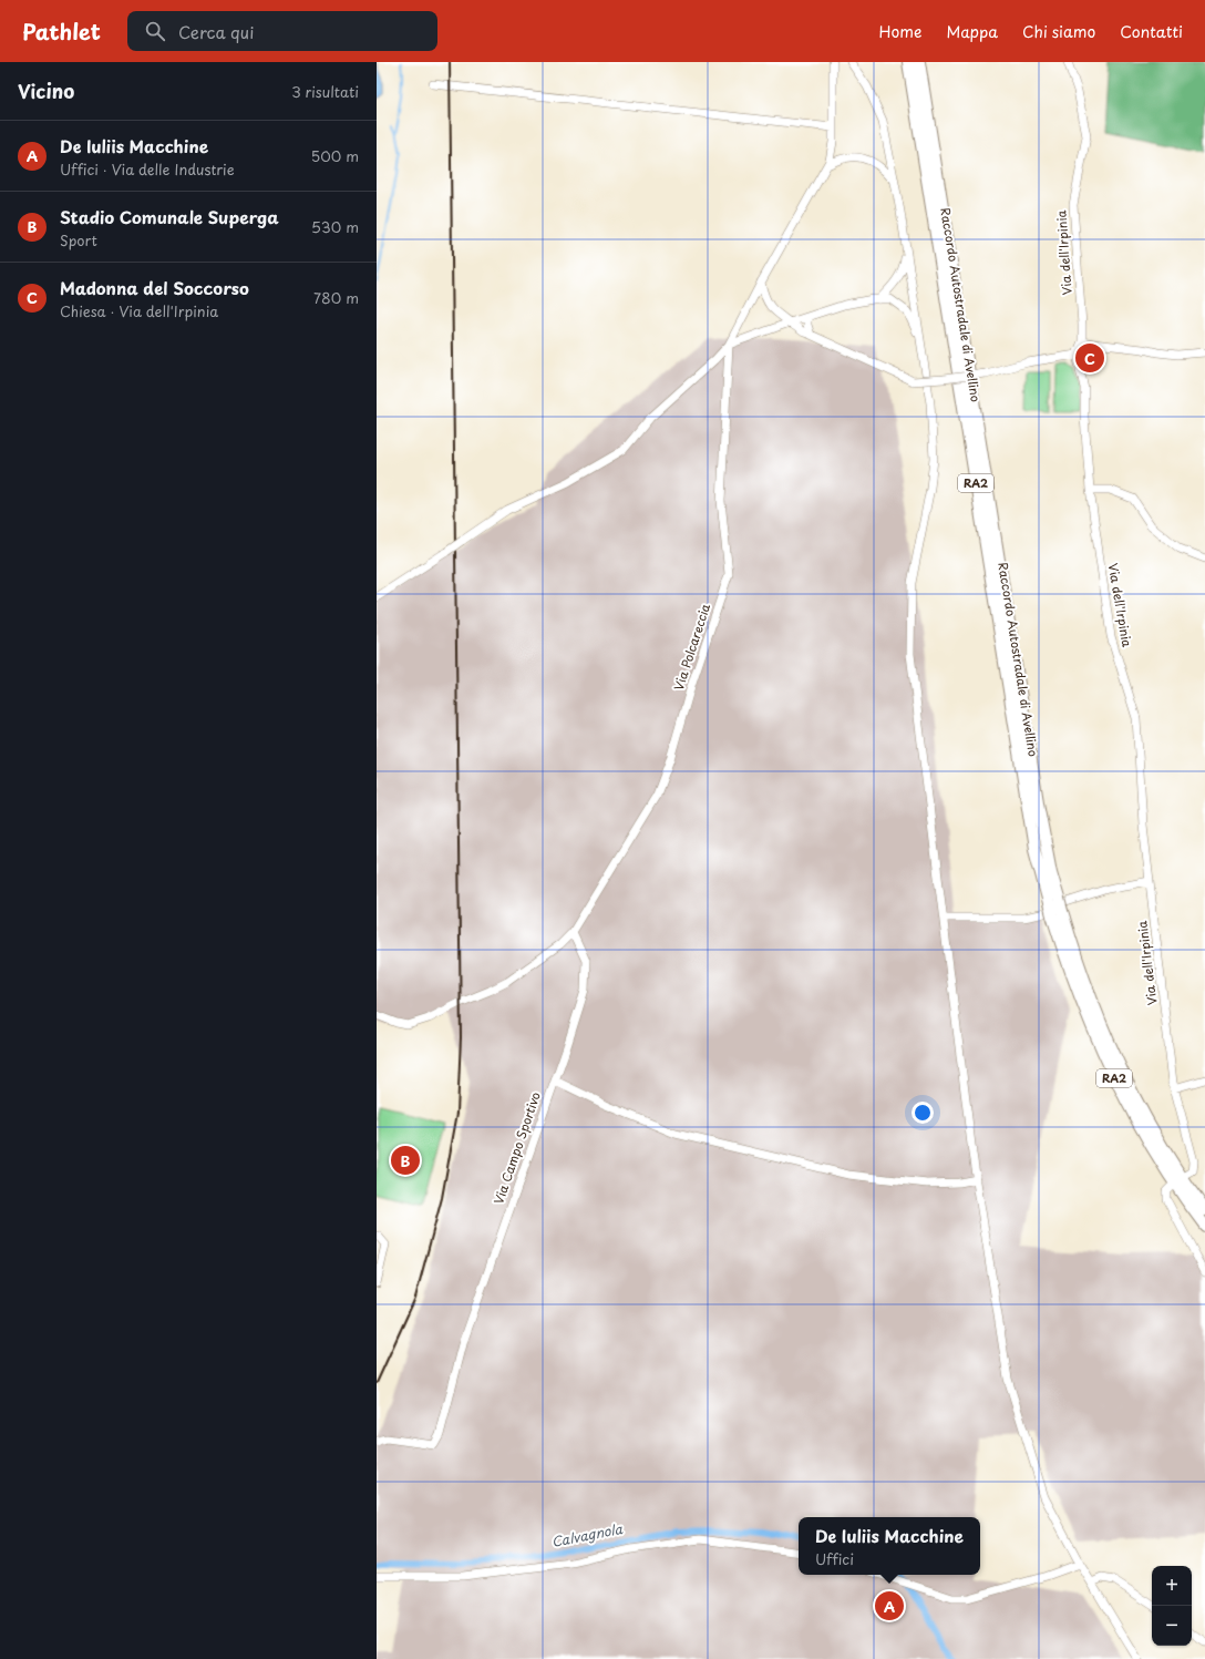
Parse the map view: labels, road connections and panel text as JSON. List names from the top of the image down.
{
  "streets": {
    "highway": ["Raccordo Autostradale di Avellino", "RA2"],
    "street": ["Via dell'Irpinia", "Via Polcareccia", "Via Campo Sportivo"]
  },
  "crossings": [
    ["Via Polcareccia", "Via Campo Sportivo"]
  ],
  "water": ["Calvagnola"],
  "page": {
    "header": "Pathlet",
    "search": "Cerca qui",
    "nav": [
      "Home",
      "Mappa",
      "Chi siamo",
      "Contatti"
    ],
    "heading": ["Vicino", "3 risultati"],
    "list": [
      {
        "mark": "A",
        "name": "De Iuliis Macchine",
        "note": "Uffici · Via delle Industrie",
        "value": "500 m"
      },
      {
        "mark": "B",
        "name": "Stadio Comunale Superga",
        "note": "Sport",
        "value": "530 m"
      },
      {
        "mark": "C",
        "name": "Madonna del Soccorso",
        "note": "Chiesa · Via dell'Irpinia",
        "value": "780 m"
      }
    ],
    "pins": ["C", "B", "A"],
    "popup": ["De Iuliis Macchine", "Uffici"],
    "map_buttons": ["+", "−"]
  }
}
